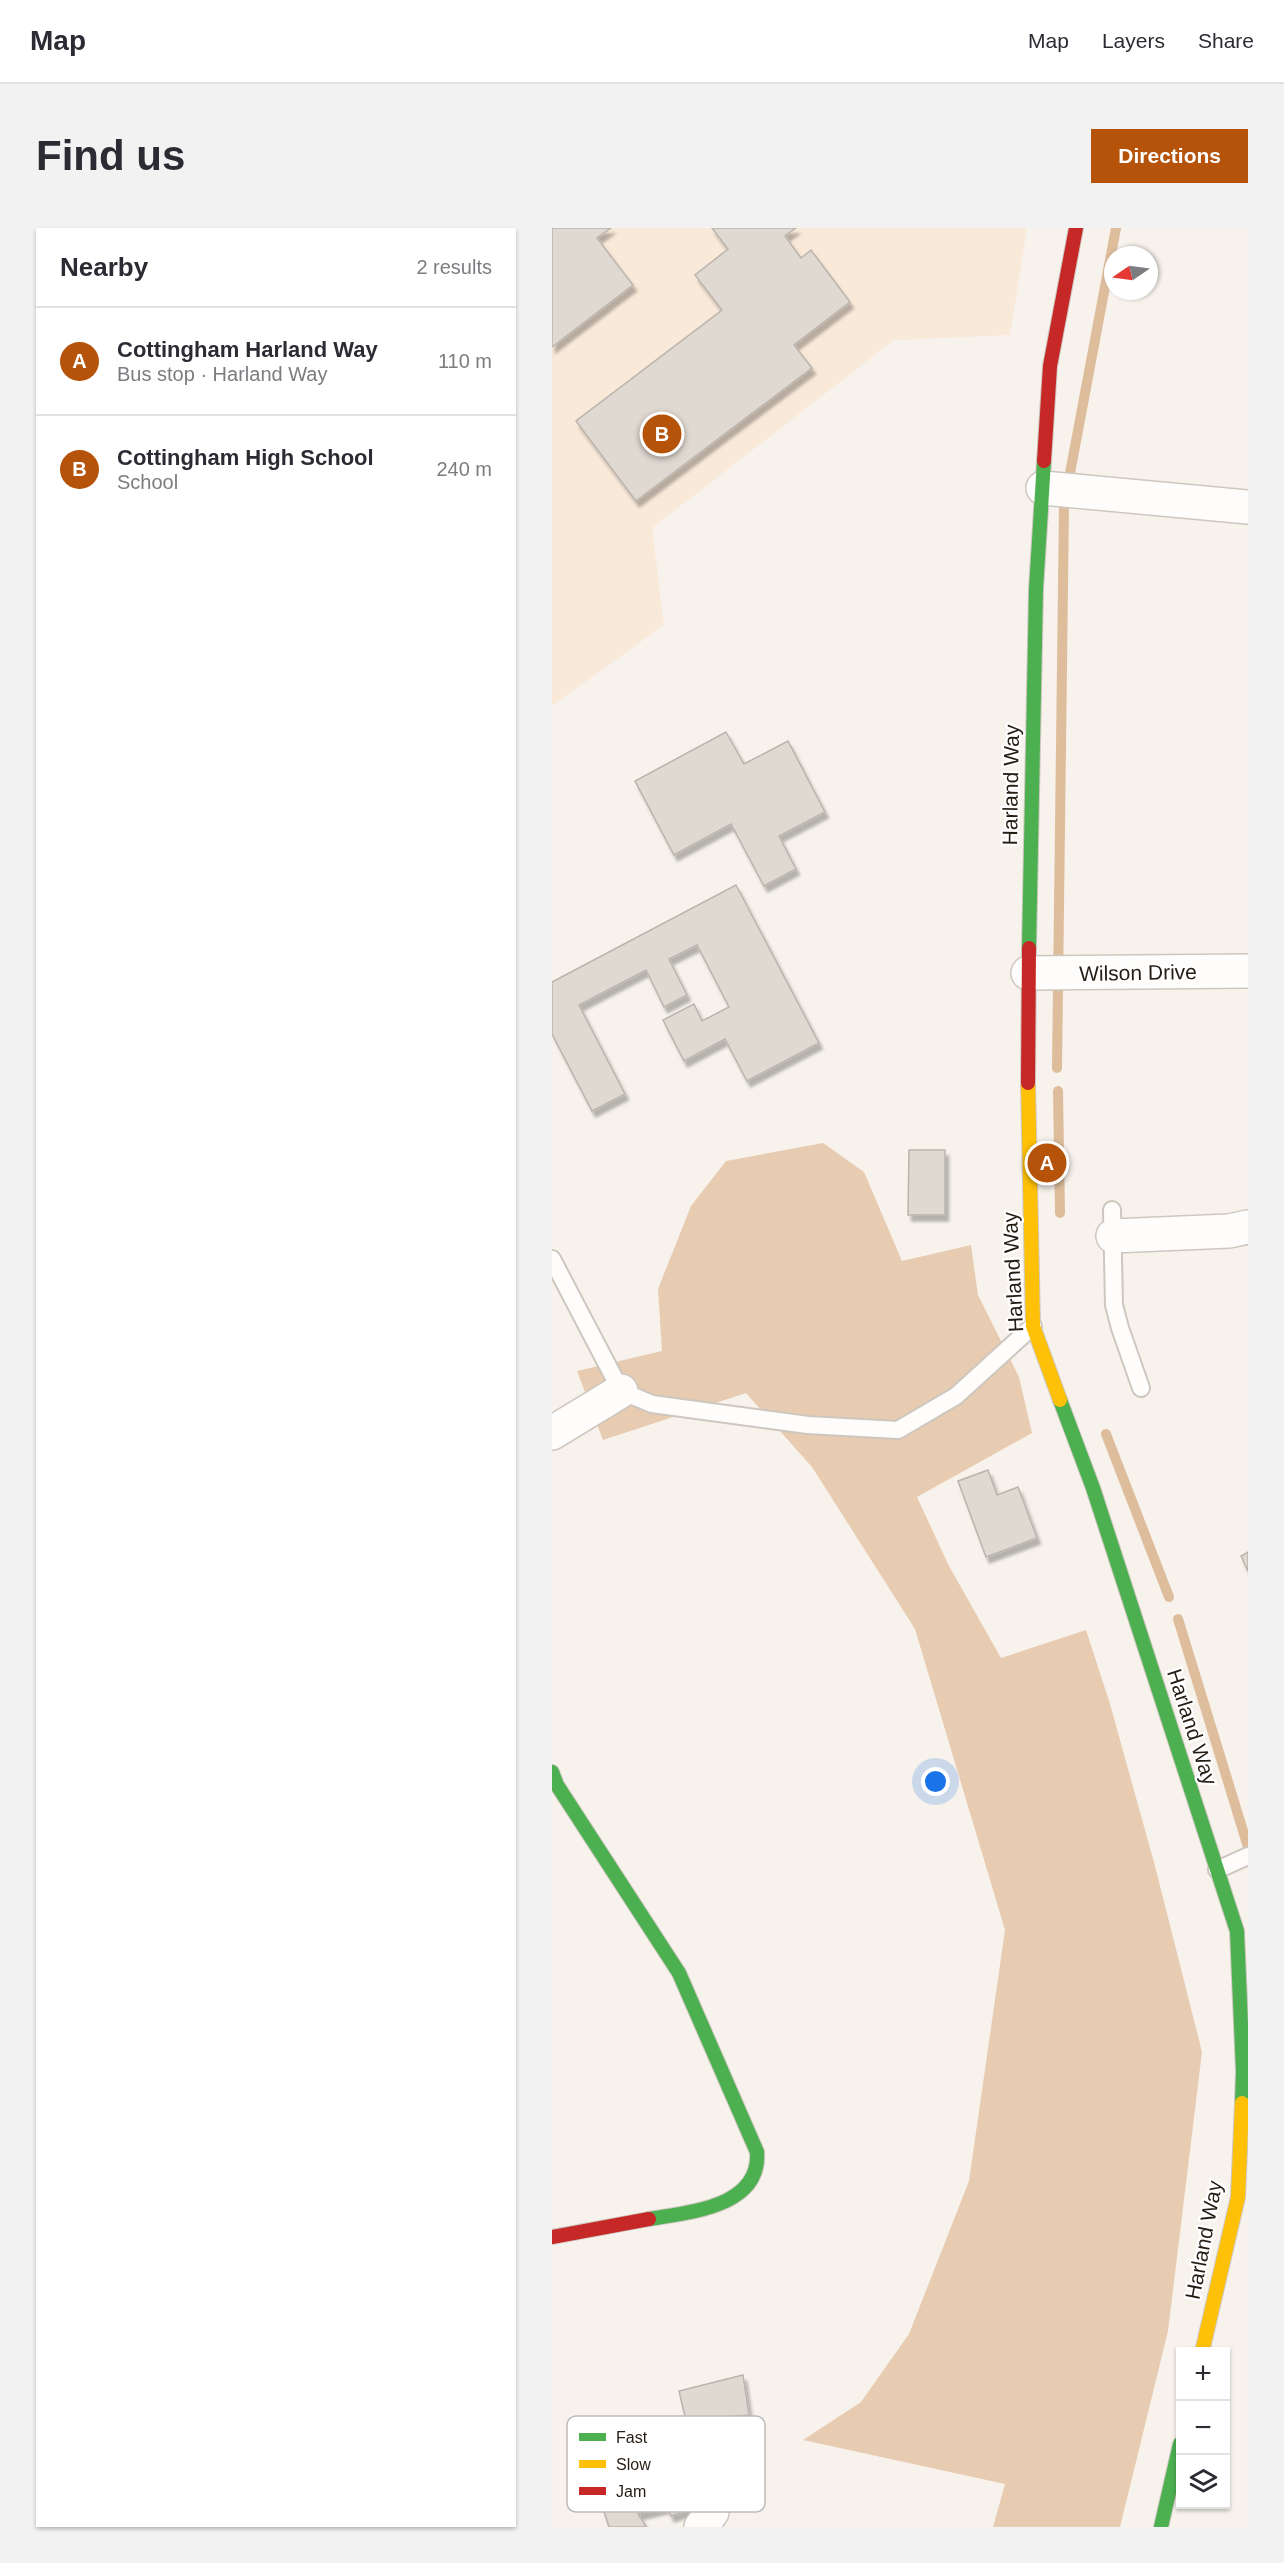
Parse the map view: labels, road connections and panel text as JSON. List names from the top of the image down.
{
  "streets": {
    "main road": ["Harland Way"],
    "street": ["Wilson Drive"]
  },
  "crossings": [
    ["Harland Way", "Wilson Drive"]
  ],
  "legend": ["Fast", "Slow", "Jam"],
  "north": "left",
  "page": {
    "header": "Map",
    "nav": ["Map", "Layers", "Share"],
    "buttons": "Directions",
    "title": "Find us",
    "heading": ["Nearby", "2 results"],
    "list": [
      {
        "mark": "A",
        "name": "Cottingham Harland Way",
        "note": "Bus stop · Harland Way",
        "value": "110 m"
      },
      {
        "mark": "B",
        "name": "Cottingham High School",
        "note": "School",
        "value": "240 m"
      }
    ],
    "pins": ["B", "A"],
    "map_buttons": ["+", "−"]
  }
}
